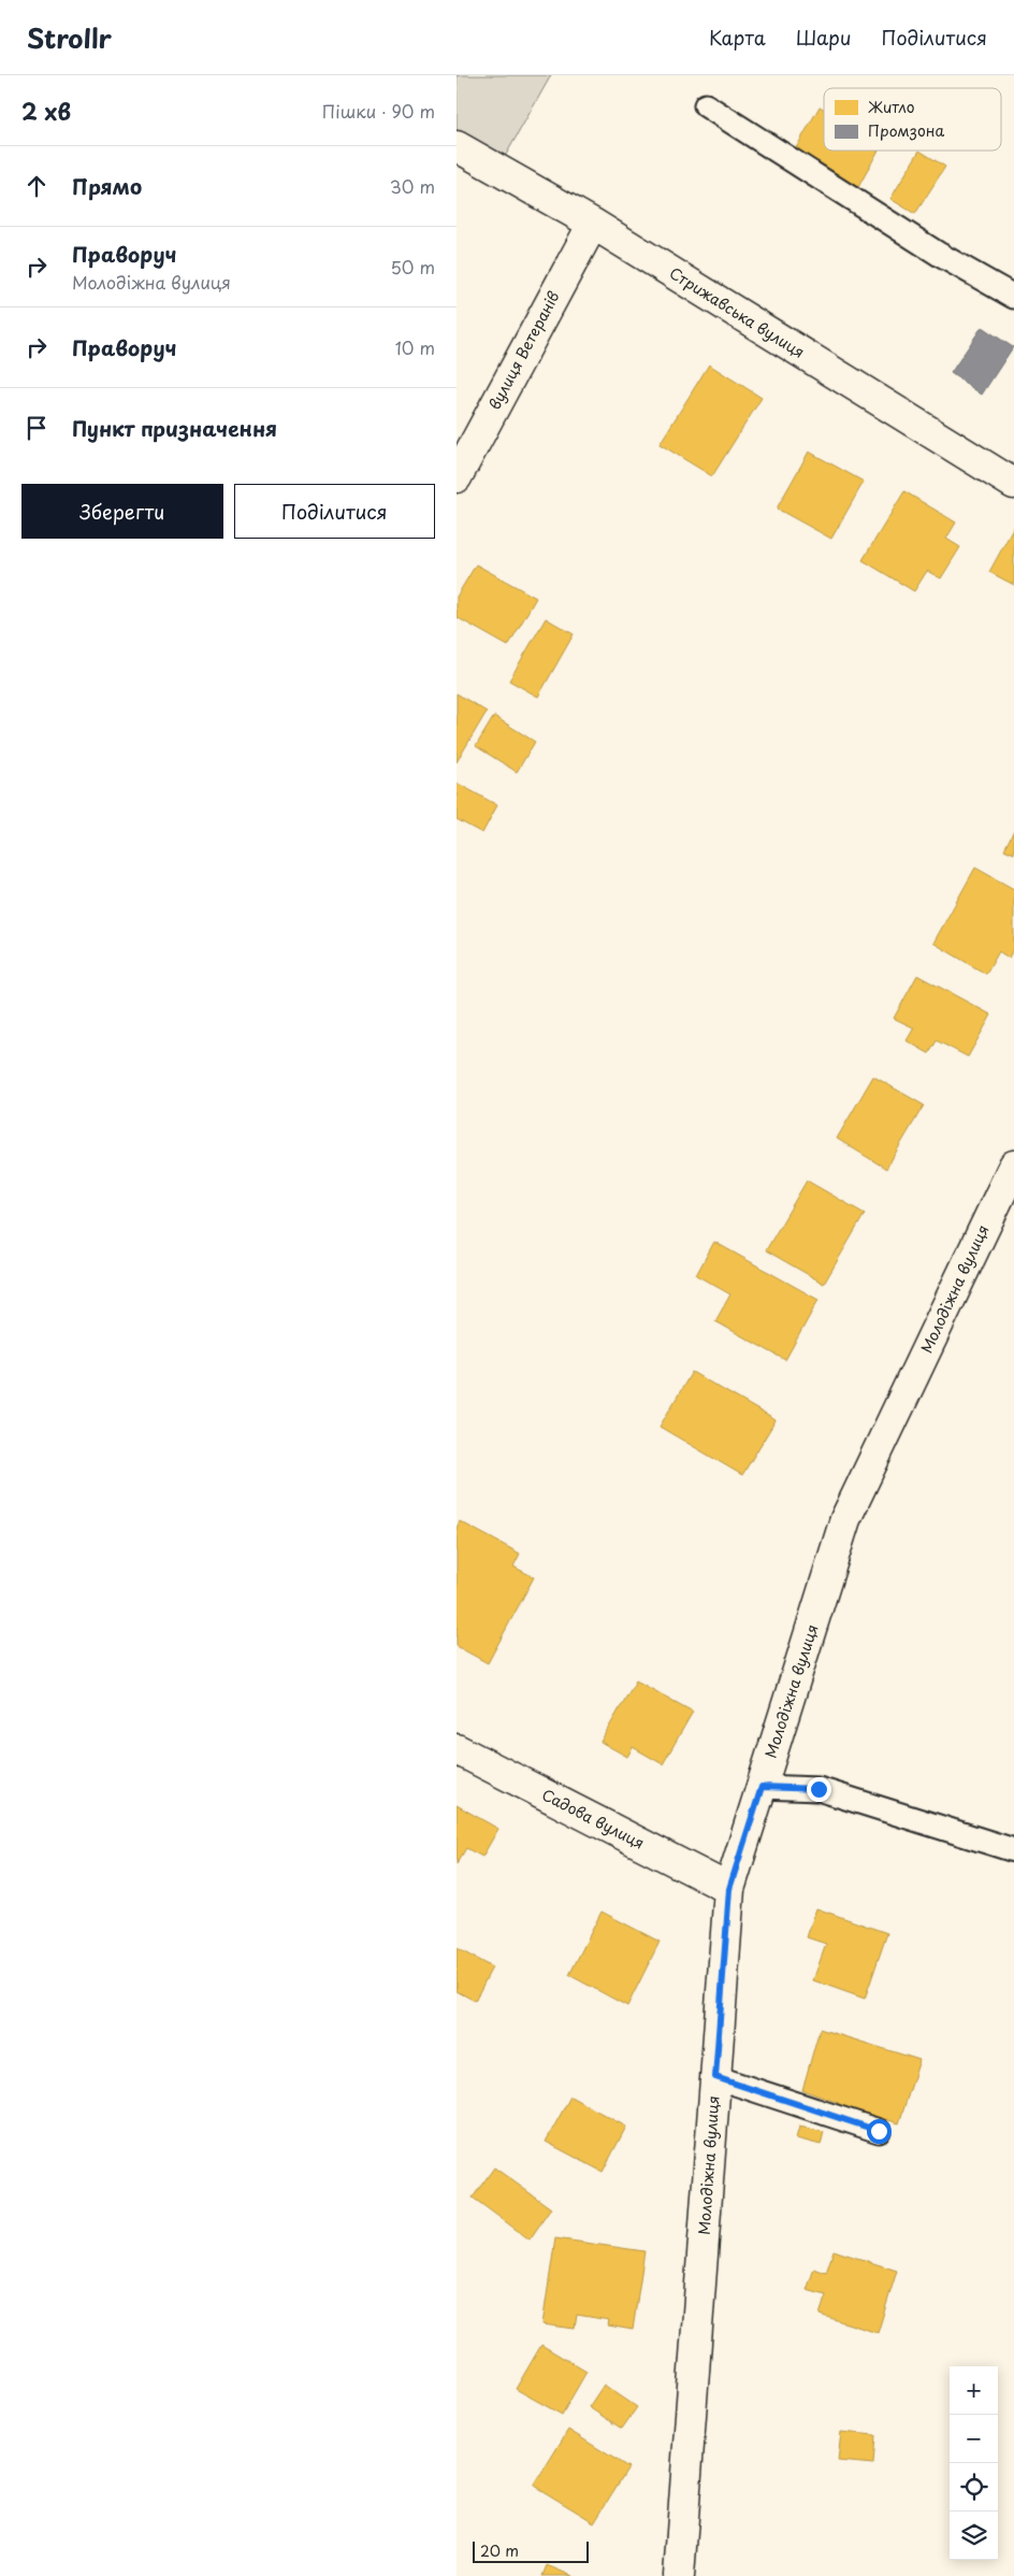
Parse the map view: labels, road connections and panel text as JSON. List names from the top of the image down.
{
  "streets": {
    "street": [
      "Стрижавська вулиця",
      "вулиця Ветеранів",
      "Молодіжна вулиця",
      "Садова вулиця"
    ]
  },
  "crossings": [
    ["Стрижавська вулиця", "вулиця Ветеранів"],
    ["Молодіжна вулиця", "Садова вулиця"]
  ],
  "legend": ["Житло", "Промзона"],
  "scale_bar": "20 m",
  "page": {
    "header": "Strollr",
    "nav": ["Карта", "Шари", "Поділитися"],
    "heading": ["2 хв", "Пішки · 90 m"],
    "list": [
      ["Прямо", "30 m"],
      ["Праворуч", "Молодіжна вулиця", "50 m"],
      ["Праворуч", "10 m"],
      "Пункт призначення"
    ],
    "buttons": ["Зберегти", "Поділитися"],
    "map_buttons": ["+", "−"],
    "scale": "20 m"
  }
}
